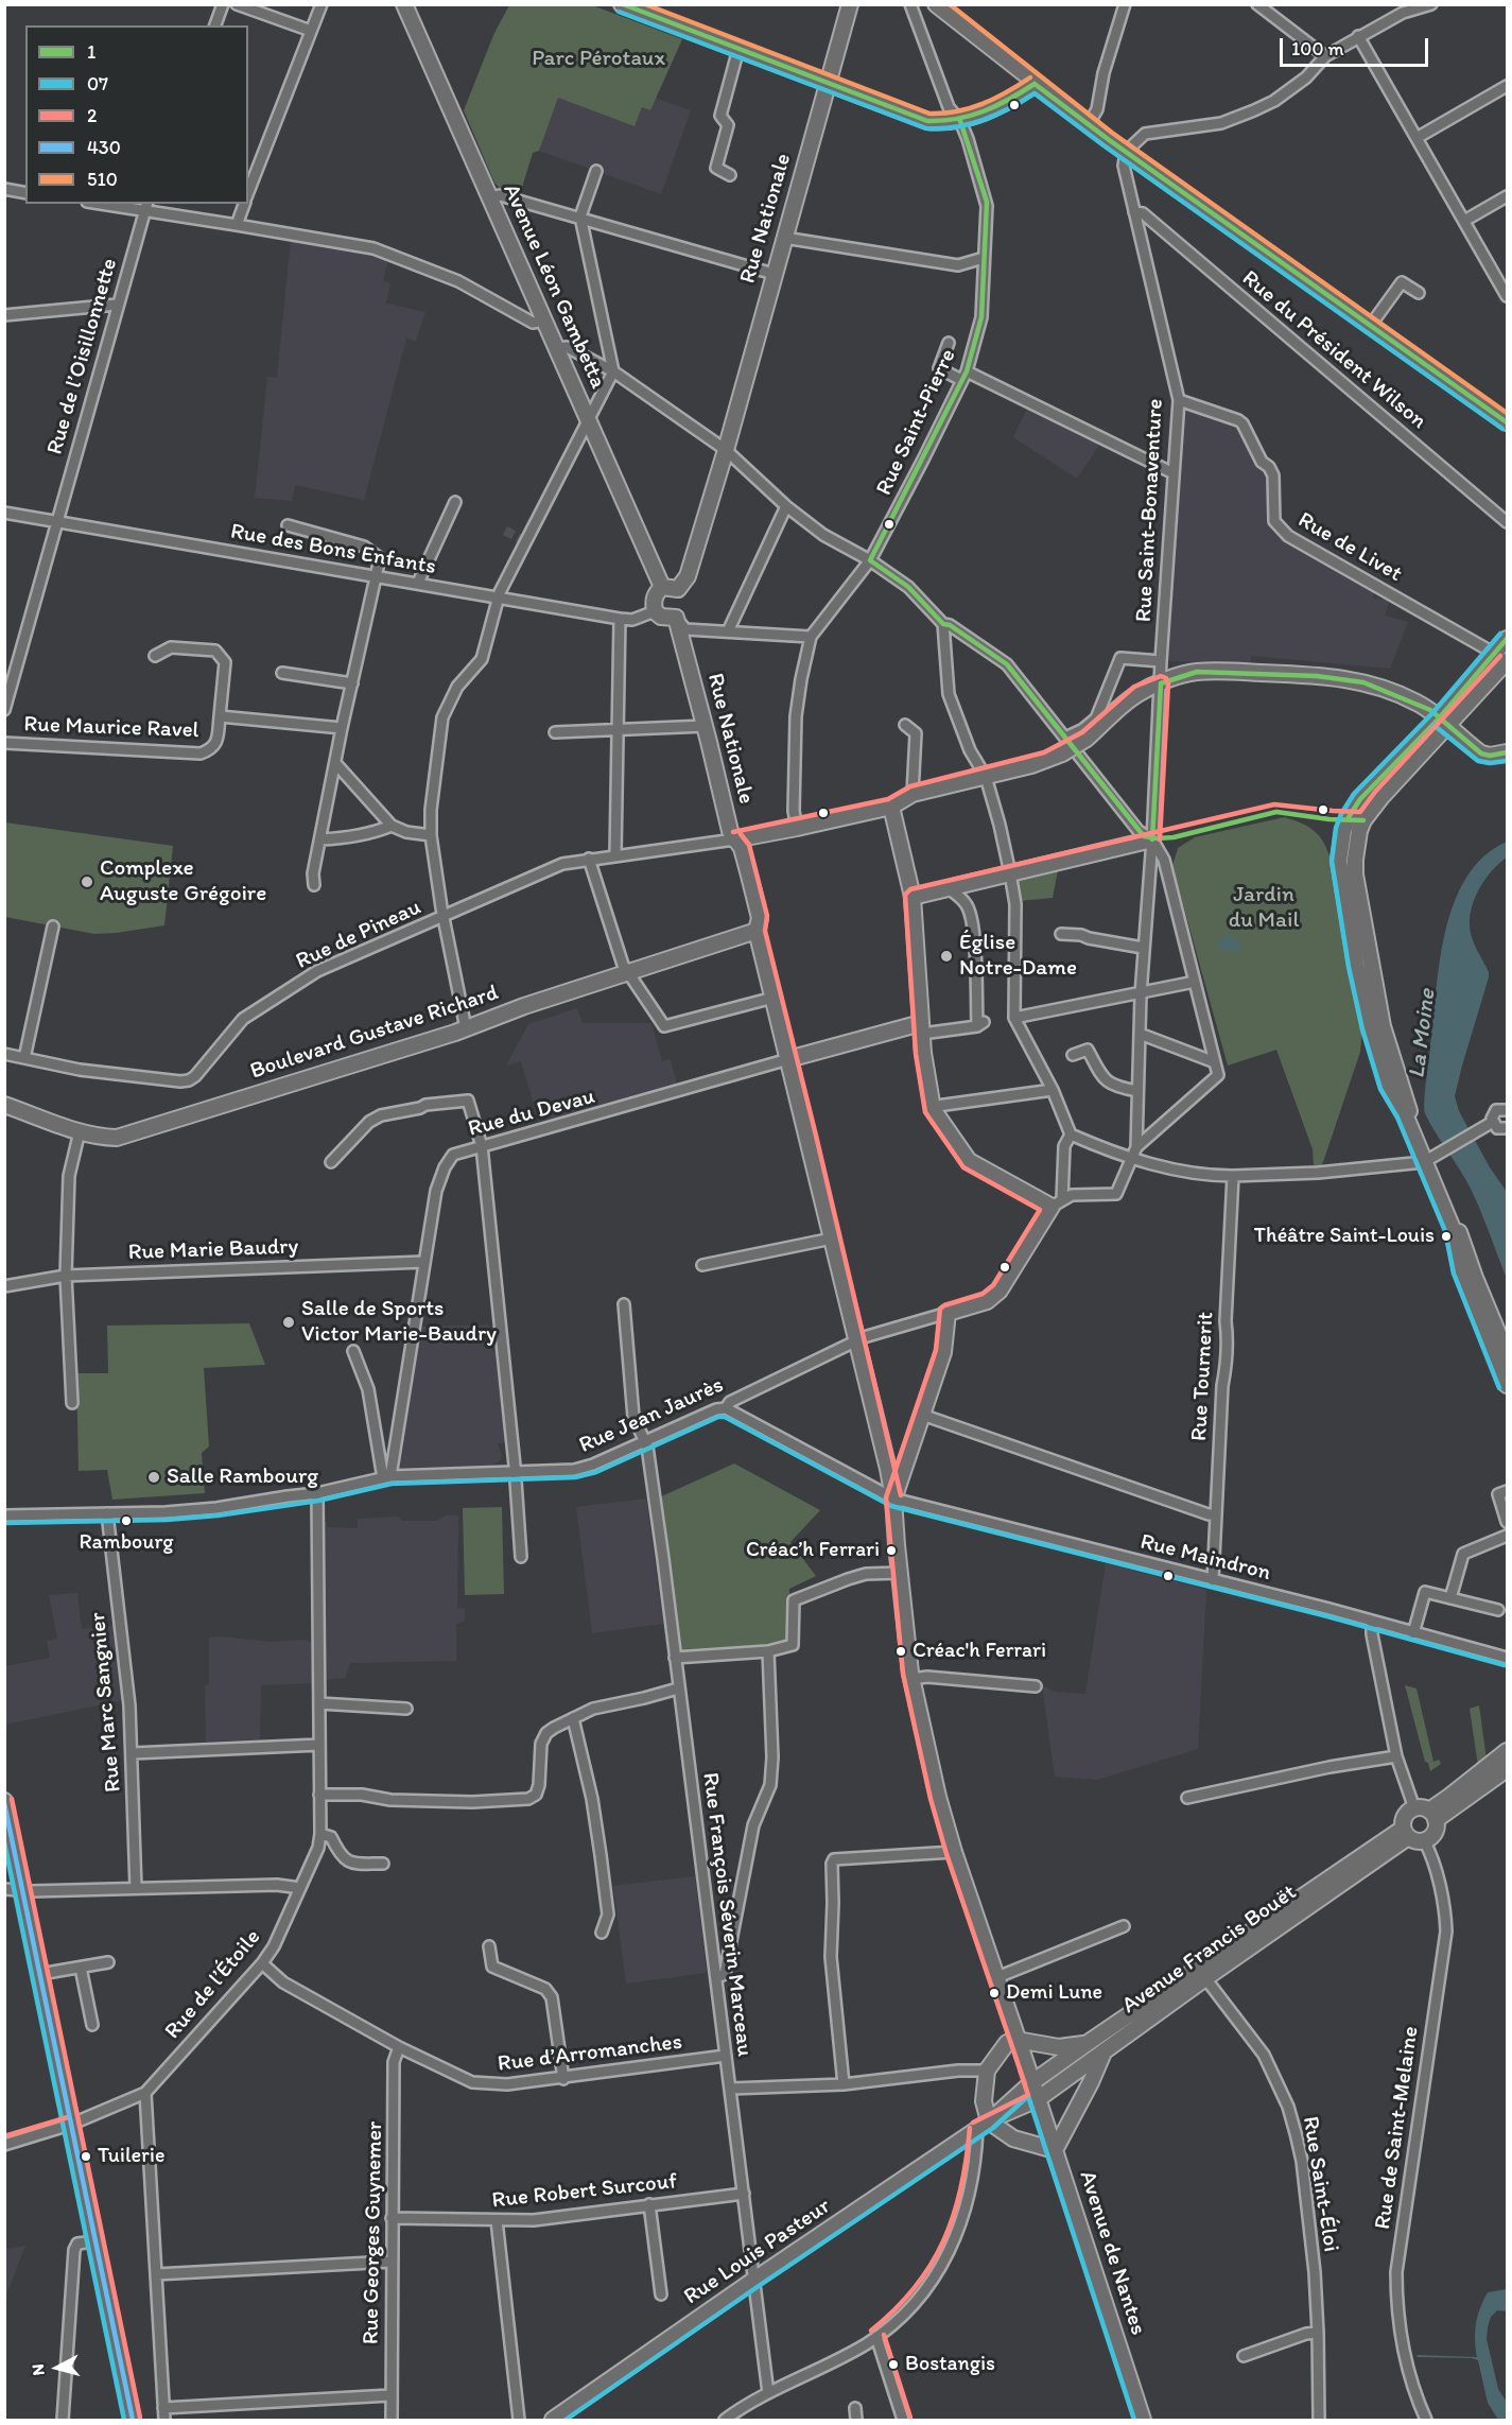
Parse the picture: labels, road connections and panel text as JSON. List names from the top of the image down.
{
  "streets": {
    "street": [
      "Rue Nationale",
      "Avenue Léon Gambetta",
      "Rue du Président Wilson",
      "Rue de l’Oisillonnette",
      "Rue Saint-Pierre",
      "Rue Saint-Bonaventure",
      "Rue de Livet",
      "Rue des Bons Enfants",
      "Rue Maurice Ravel",
      "Rue de Pineau",
      "Boulevard Gustave Richard",
      "Rue du Devau",
      "Rue Marie Baudry",
      "Rue Tournerit",
      "Rue Jean Jaurès",
      "Rue Maindron",
      "Rue Marc Sangnier",
      "Rue François Séverin Marceau",
      "Avenue Francis Bouët",
      "Rue de l’Étoile",
      "Rue d’Arromanches",
      "Rue de Saint-Melaine",
      "Rue Saint-Éloi",
      "Rue Robert Surcouf",
      "Rue Georges Guynemer",
      "Rue Louis Pasteur",
      "Avenue de Nantes"
    ]
  },
  "crossings": [
    ["Rue Nationale", "Avenue Léon Gambetta"],
    ["Rue Nationale", "Boulevard Gustave Richard"],
    ["Rue Nationale", "Rue du Devau"],
    ["Rue Nationale", "Rue Jean Jaurès"],
    ["Rue Nationale", "Rue Maindron"],
    ["Rue Nationale", "Avenue de Nantes"],
    ["Rue du Président Wilson", "Rue Saint-Bonaventure"],
    ["Rue de l’Oisillonnette", "Rue des Bons Enfants"],
    ["Rue Saint-Bonaventure", "Rue de Livet"],
    ["Rue du Devau", "Rue Marie Baudry"],
    ["Rue du Devau", "Rue Jean Jaurès"],
    ["Rue Tournerit", "Rue Maindron"],
    ["Rue Jean Jaurès", "Rue Maindron"],
    ["Rue Jean Jaurès", "Rue Marc Sangnier"],
    ["Rue Jean Jaurès", "Rue François Séverin Marceau"],
    ["Rue Jean Jaurès", "Rue de l’Étoile"],
    ["Rue François Séverin Marceau", "Rue d’Arromanches"],
    ["Rue François Séverin Marceau", "Rue Robert Surcouf"],
    ["Rue François Séverin Marceau", "Rue Louis Pasteur"],
    ["Avenue Francis Bouët", "Rue de Saint-Melaine"],
    ["Avenue Francis Bouët", "Rue Saint-Éloi"],
    ["Avenue Francis Bouët", "Rue Louis Pasteur"],
    ["Avenue Francis Bouët", "Avenue de Nantes"],
    ["Rue de l’Étoile", "Rue d’Arromanches"],
    ["Rue d’Arromanches", "Rue Georges Guynemer"],
    ["Rue Robert Surcouf", "Rue Georges Guynemer"],
    ["Rue Louis Pasteur", "Avenue de Nantes"]
  ],
  "water": ["La Moine"],
  "parks": ["Parc Pérotaux", "Jardin du Mail"],
  "places": [
    "Complexe Auguste Grégoire",
    "Église Notre-Dame",
    "Théâtre Saint-Louis",
    "Salle de Sports Victor Marie-Baudry",
    "Salle Rambourg",
    "Rambourg",
    "Créac’h Ferrari",
    "Créac'h Ferrari",
    "Demi Lune",
    "Tuilerie",
    "Bostangis"
  ],
  "lines": [
    "transit line 1",
    "transit line 510",
    "transit line 07",
    "transit line 2",
    "transit line 430"
  ],
  "legend": [
    "1",
    "07",
    "2",
    "430",
    "510"
  ],
  "scale_bar": "100 m",
  "north": "left"
}
